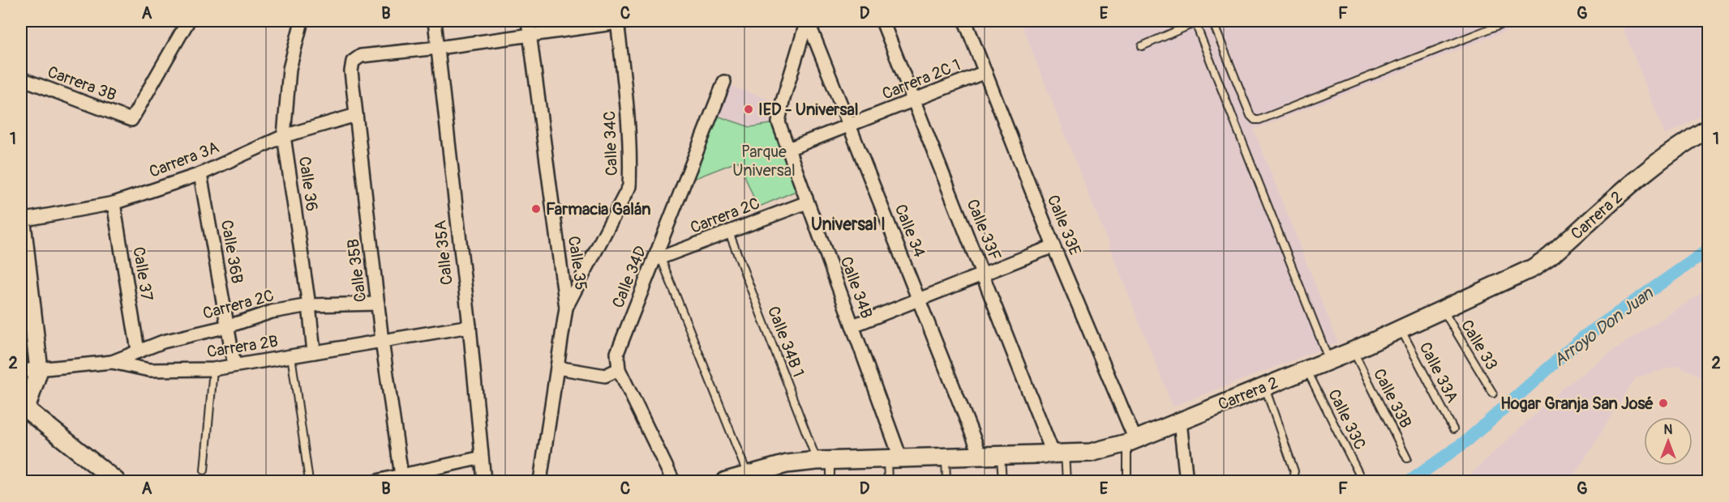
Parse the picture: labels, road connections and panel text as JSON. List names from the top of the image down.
{
  "streets": {
    "street": [
      "Carrera 2C 1",
      "Carrera 3B",
      "Calle 34C",
      "Carrera 3A",
      "Calle 36",
      "Carrera 2C",
      "Carrera 2",
      "Calle 33E",
      "Calle 33F",
      "Calle 34",
      "Calle 36B",
      "Calle 35A",
      "Calle 35",
      "Calle 35B",
      "Calle 37",
      "Calle 34D",
      "Calle 34B",
      "Carrera 2B"
    ],
    "lane": [
      "Calle 34B 1",
      "Calle 33",
      "Calle 33A",
      "Calle 33B",
      "Calle 33C"
    ]
  },
  "crossings": [
    ["Carrera 2C 1", "Calle 33E"],
    ["Carrera 2C 1", "Calle 33F"],
    ["Carrera 2C 1", "Calle 34"],
    ["Carrera 2C 1", "Calle 34B"],
    ["Calle 34C", "Calle 35"],
    ["Carrera 3A", "Calle 36"],
    ["Carrera 3A", "Calle 36B"],
    ["Carrera 3A", "Calle 35B"],
    ["Carrera 3A", "Calle 37"],
    ["Calle 36", "Carrera 2C"],
    ["Calle 36", "Carrera 2B"],
    ["Carrera 2C", "Calle 36B"],
    ["Carrera 2C", "Calle 35B"],
    ["Carrera 2C", "Calle 37"],
    ["Carrera 2C", "Calle 34D"],
    ["Carrera 2C", "Calle 34B"],
    ["Carrera 2C", "Calle 34B 1"],
    ["Carrera 2C", "Carrera 2B"],
    ["Carrera 2", "Calle 33E"],
    ["Carrera 2", "Calle 33F"],
    ["Carrera 2", "Calle 34"],
    ["Carrera 2", "Calle 34B"],
    ["Carrera 2", "Calle 34B 1"],
    ["Carrera 2", "Calle 33"],
    ["Carrera 2", "Calle 33A"],
    ["Carrera 2", "Calle 33B"],
    ["Carrera 2", "Calle 33C"],
    ["Calle 34", "Calle 34B"],
    ["Calle 36B", "Carrera 2B"],
    ["Calle 35A", "Calle 35B"],
    ["Calle 35A", "Carrera 2B"],
    ["Calle 35B", "Carrera 2B"]
  ],
  "districts": ["Universal I"],
  "water": ["Arroyo Don Juan"],
  "parks": ["Parque Universal"],
  "places": ["IED - Universal", "Farmacia Galán", "Hogar Granja San José"],
  "north": "top",
  "grid": {
    "columns": [
      "A",
      "B",
      "C",
      "D",
      "E",
      "F",
      "G"
    ],
    "rows": ["1", "2"]
  }
}
